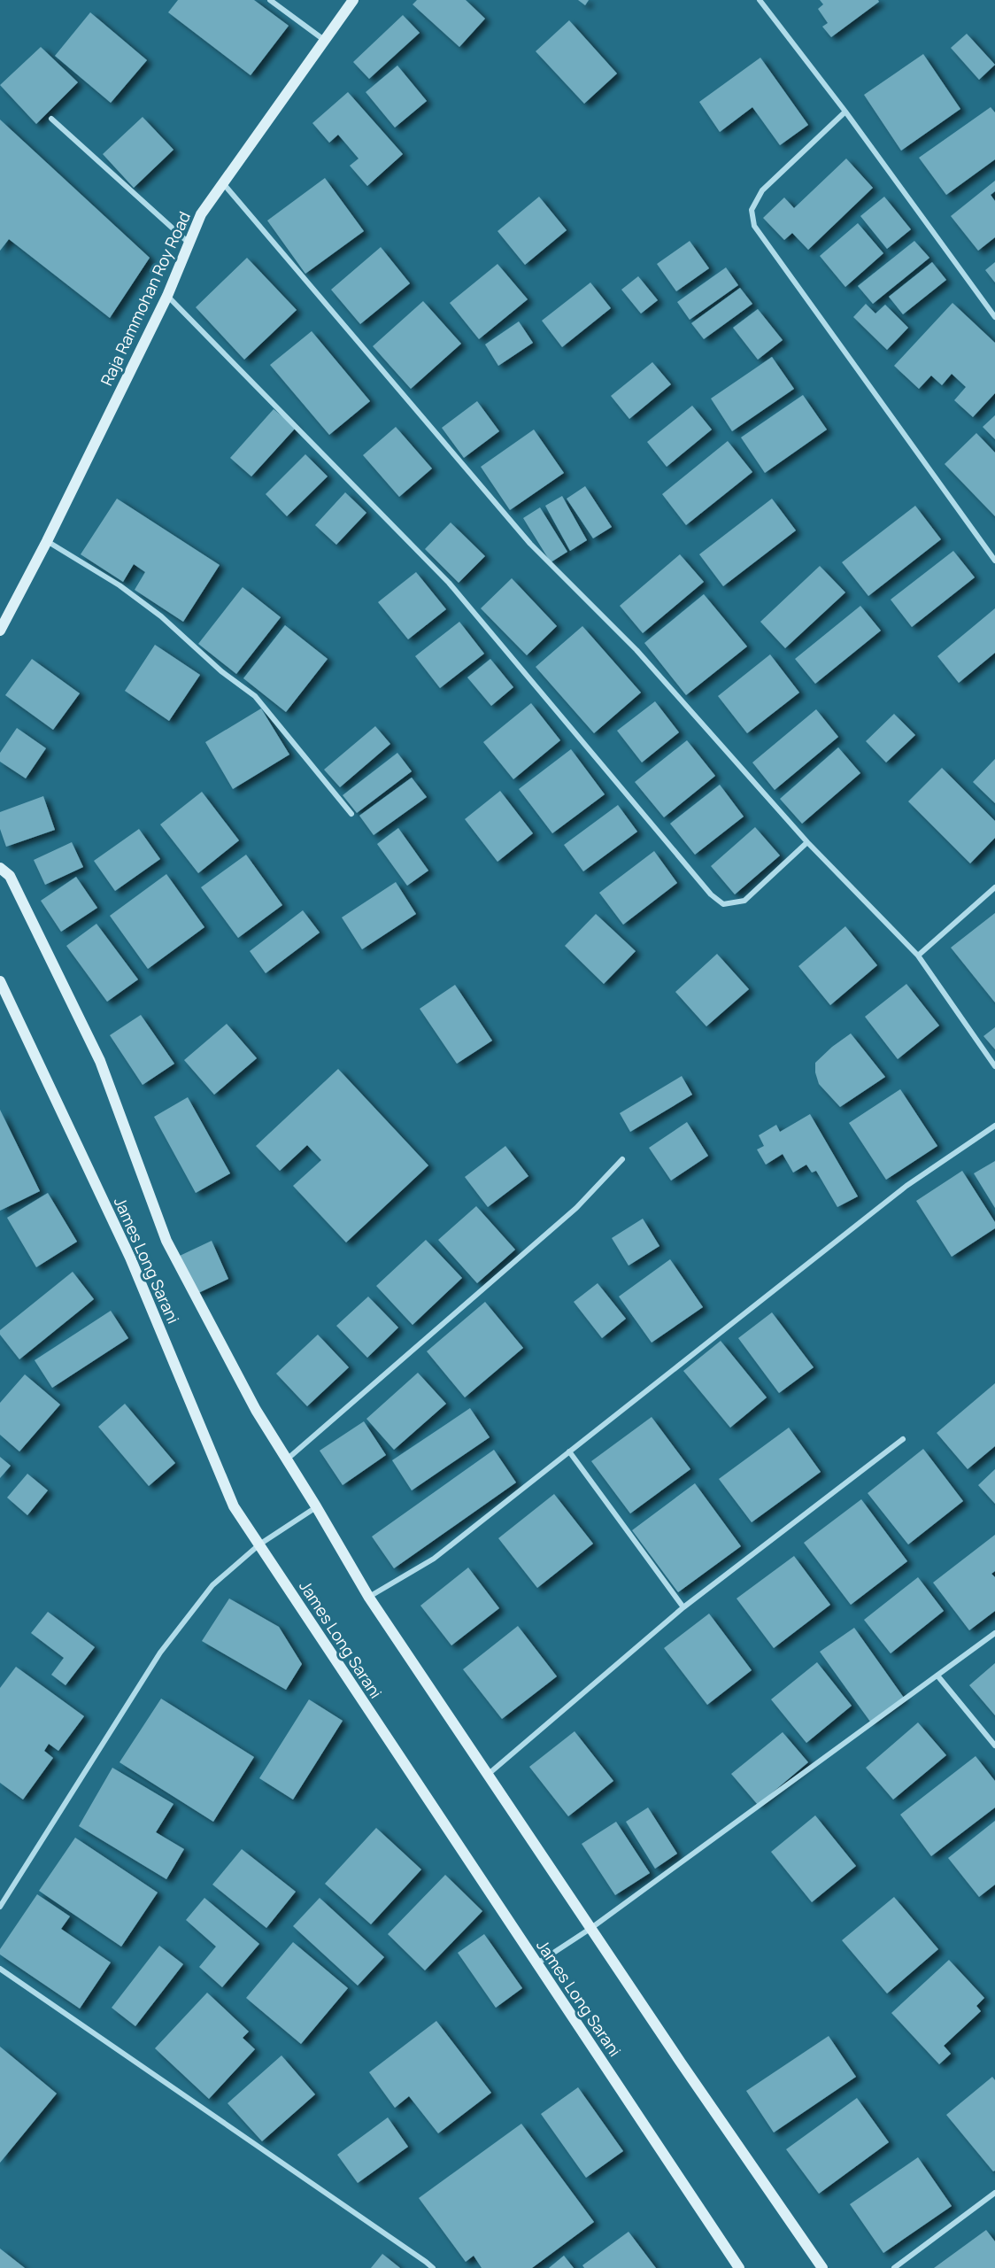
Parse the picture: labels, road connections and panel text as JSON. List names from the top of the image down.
{
  "streets": {
    "main road": ["Raja Rammohan Roy Road", "James Long Sarani"]
  }
}
